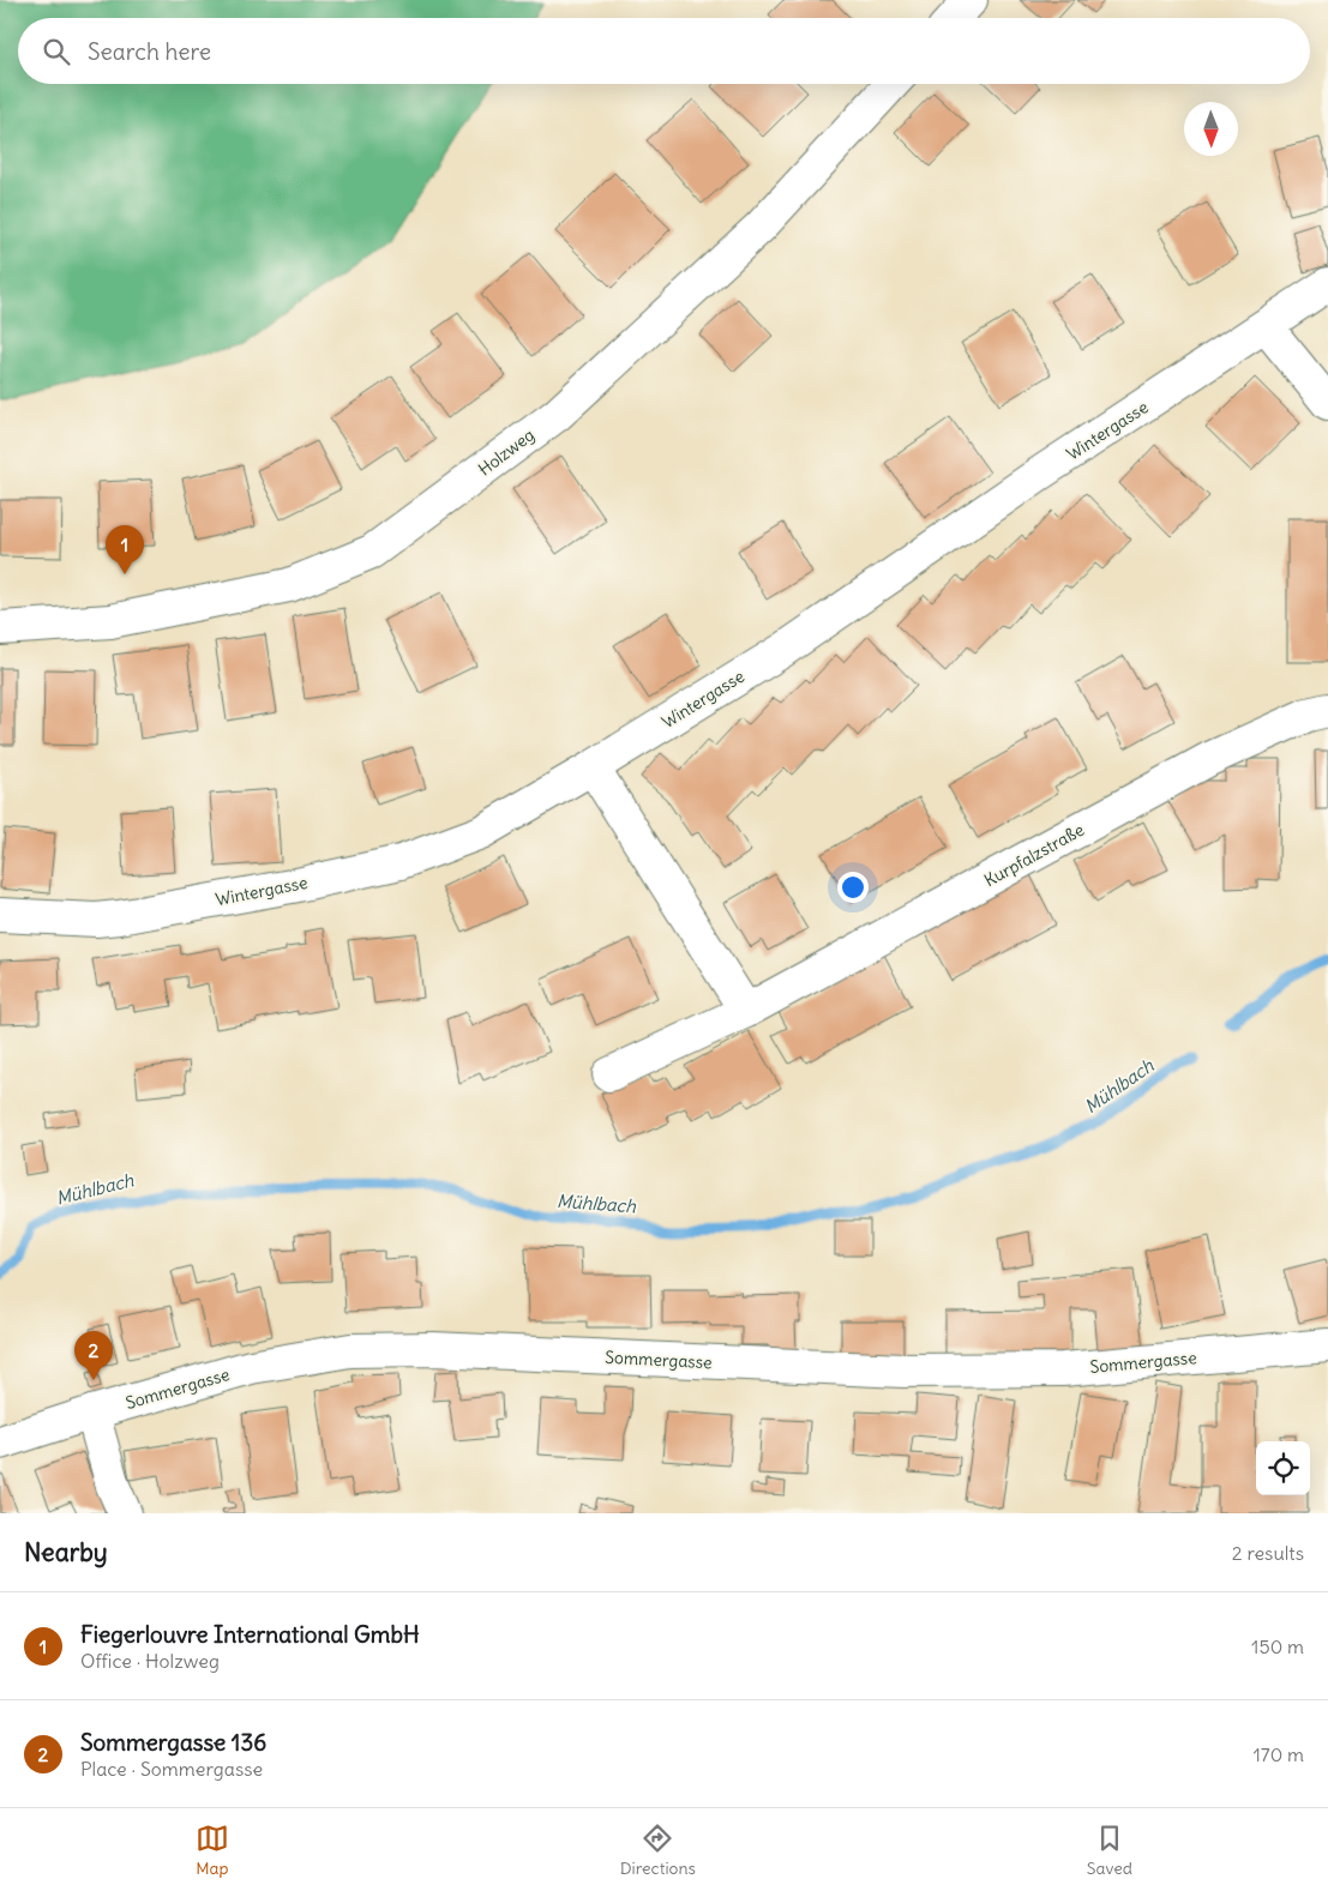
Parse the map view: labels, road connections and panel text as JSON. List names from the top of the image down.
{
  "streets": {
    "street": [
      "Wintergasse",
      "Holzweg",
      "Kurpfalzstraße",
      "Sommergasse"
    ]
  },
  "water": ["Mühlbach"],
  "north": "bottom",
  "page": {
    "search": "Search here",
    "pins": ["1", "2"],
    "heading": ["Nearby", "2 results"],
    "list": [
      {
        "mark": "1",
        "name": "Fiegerlouvre International GmbH",
        "note": "Office · Holzweg",
        "value": "150 m"
      },
      {
        "mark": "2",
        "name": "Sommergasse 136",
        "note": "Place · Sommergasse",
        "value": "170 m"
      }
    ],
    "nav": ["Map", "Directions", "Saved"]
  }
}
